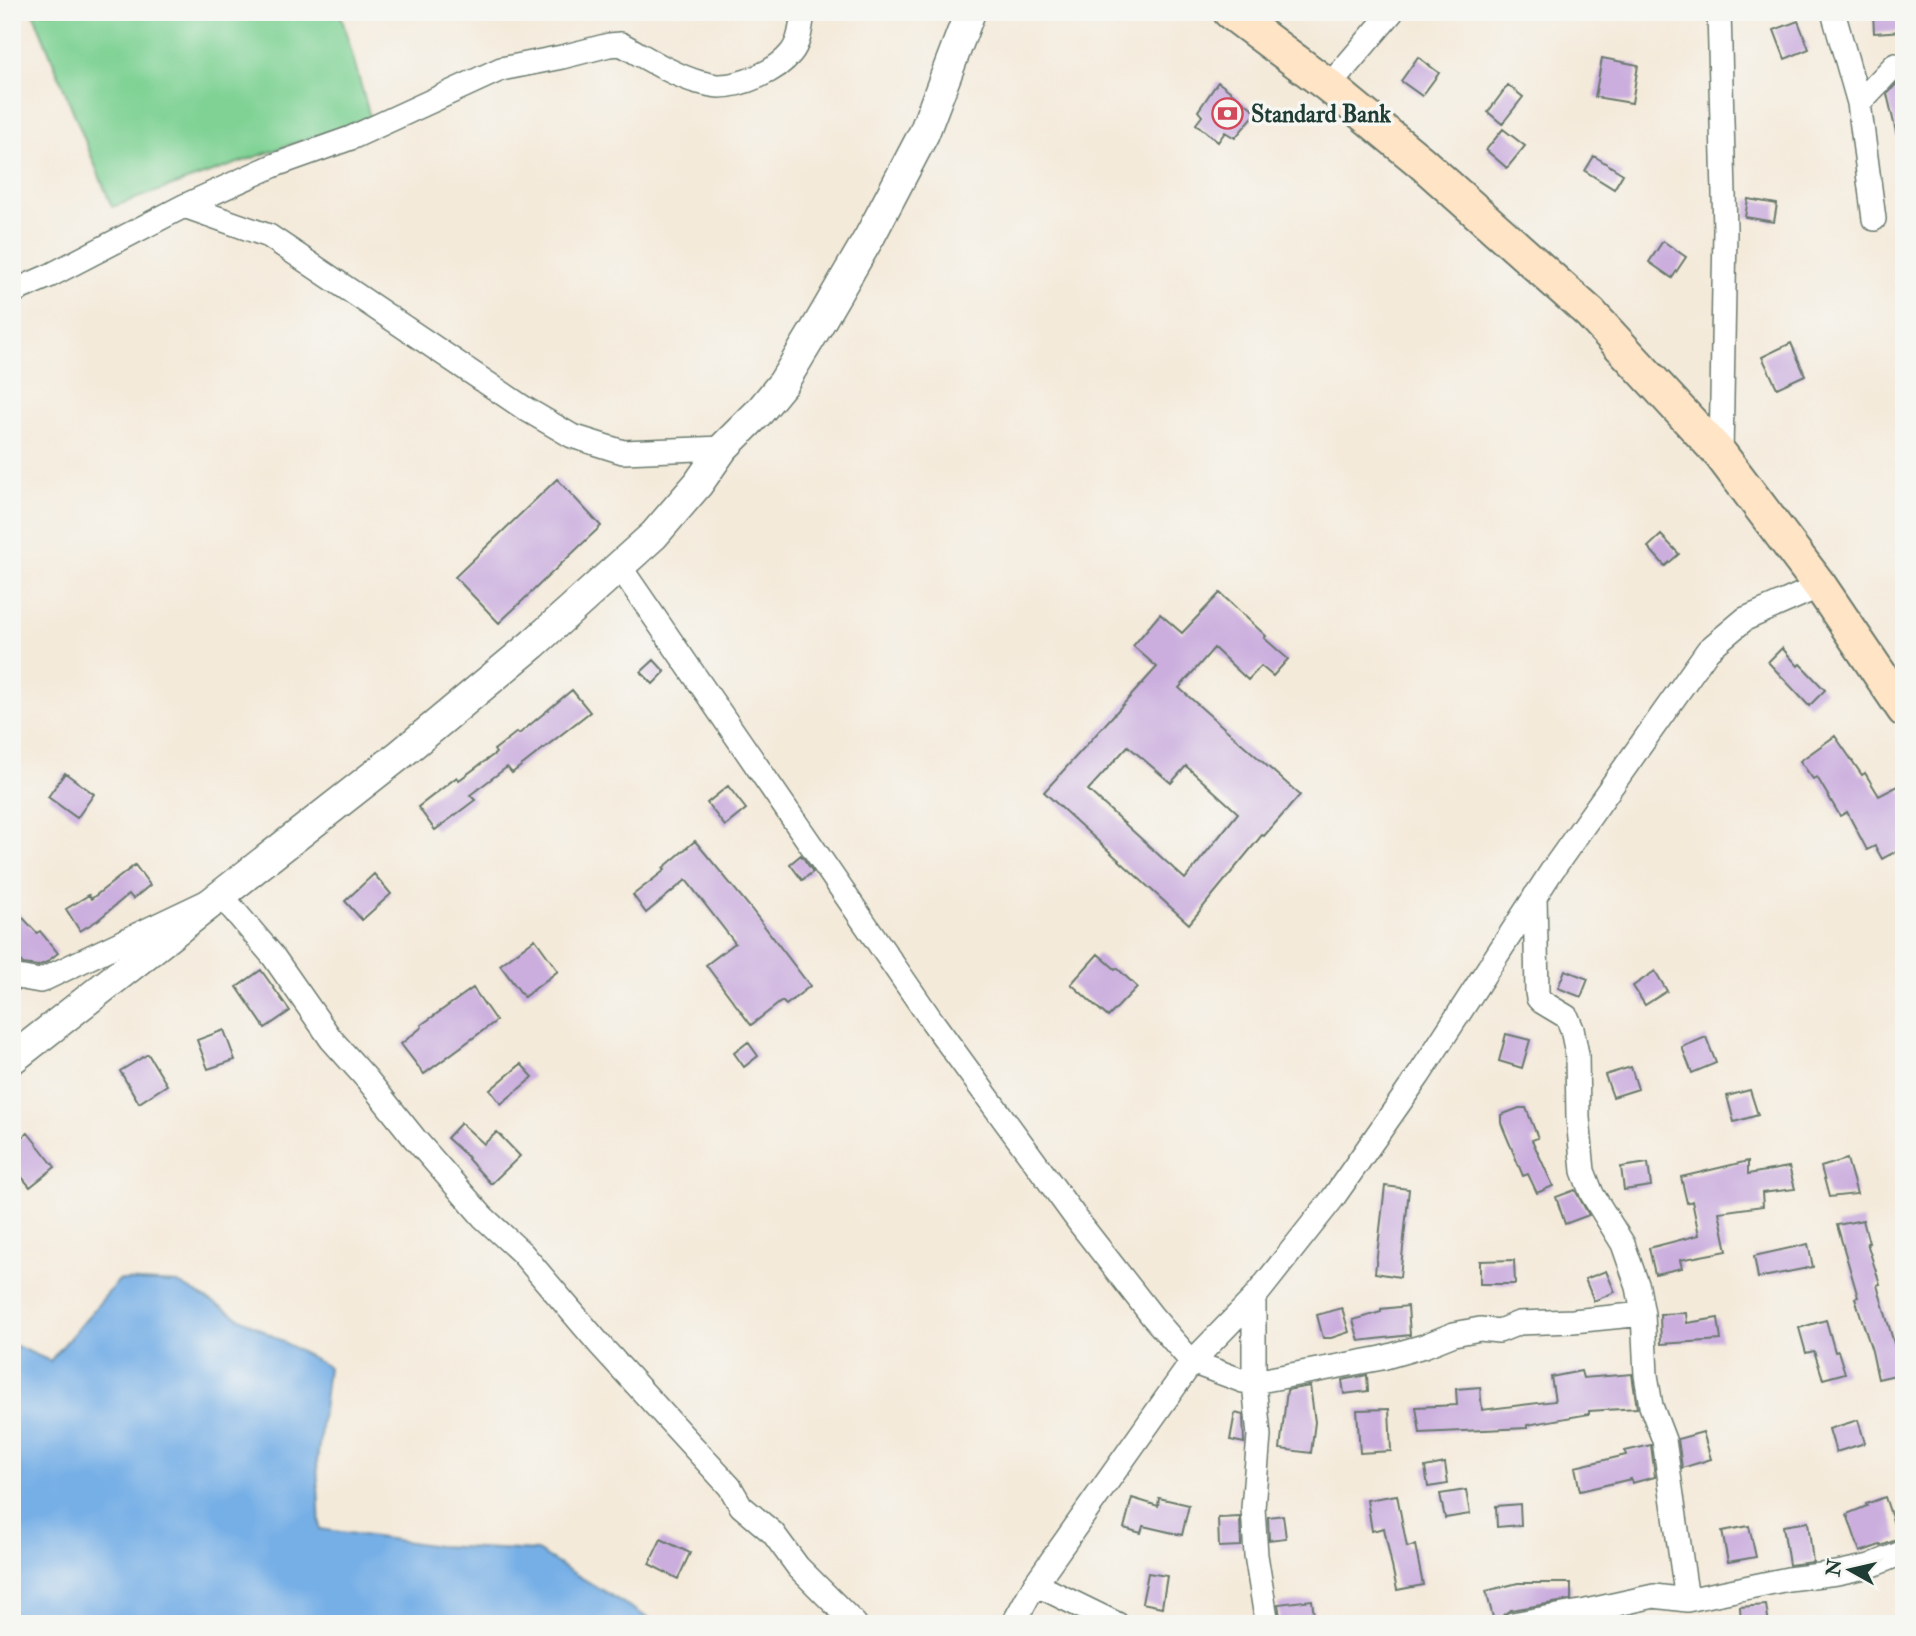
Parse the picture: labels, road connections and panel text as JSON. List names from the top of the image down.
{
  "places": {
    "bank": ["Standard Bank"]
  },
  "north": "left"
}
